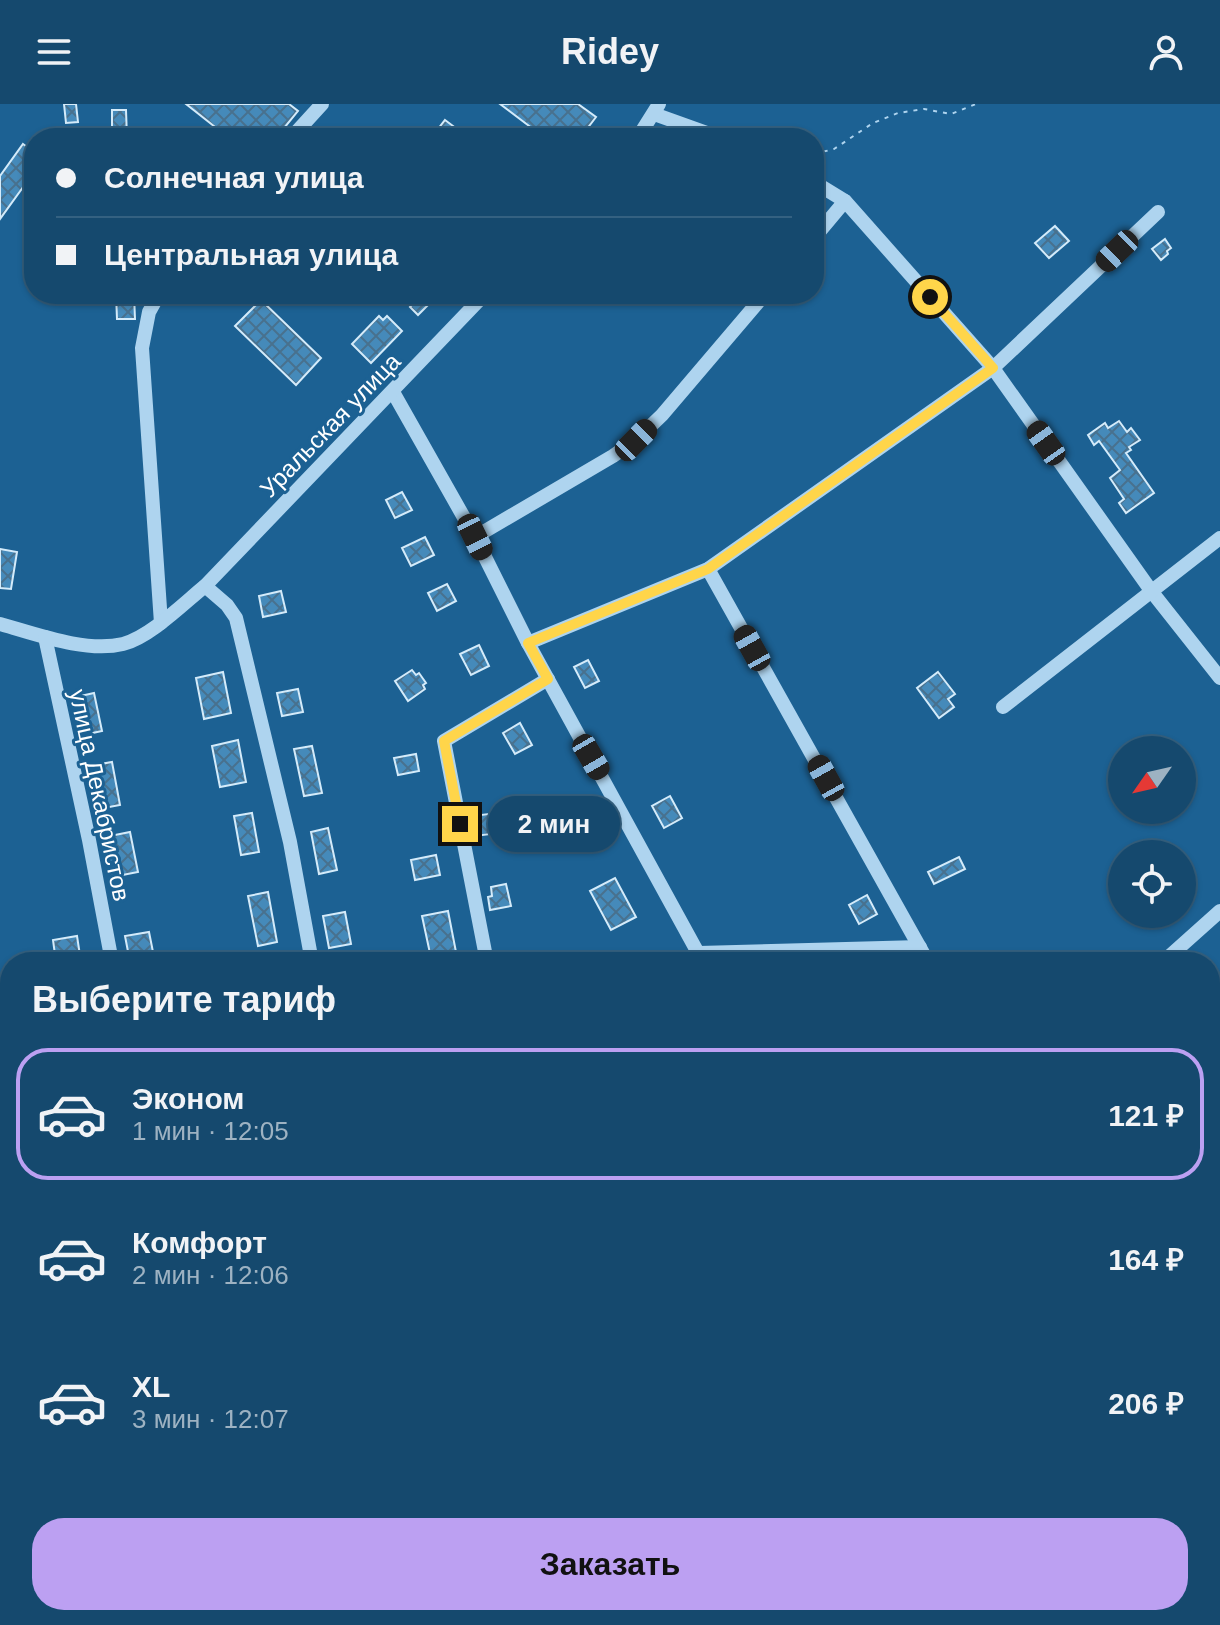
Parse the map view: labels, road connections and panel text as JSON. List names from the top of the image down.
{
  "streets": {
    "street": ["Уральская улица", "улица Декабристов"]
  },
  "crossings": [
    ["Уральская улица", "улица Декабристов"]
  ],
  "north": "bottom left",
  "page": {
    "header": "Ridey",
    "banner": ["Солнечная улица", "Центральная улица"],
    "bubble": "2 мин",
    "heading": "Выберите тариф",
    "list": [
      {
        "name": "Эконом",
        "note": "1 мин · 12:05",
        "value": "121 ₽"
      },
      {
        "name": "Комфорт",
        "note": "2 мин · 12:06",
        "value": "164 ₽"
      },
      {
        "name": "XL",
        "note": "3 мин · 12:07",
        "value": "206 ₽"
      }
    ],
    "buttons": "Заказать"
  }
}
